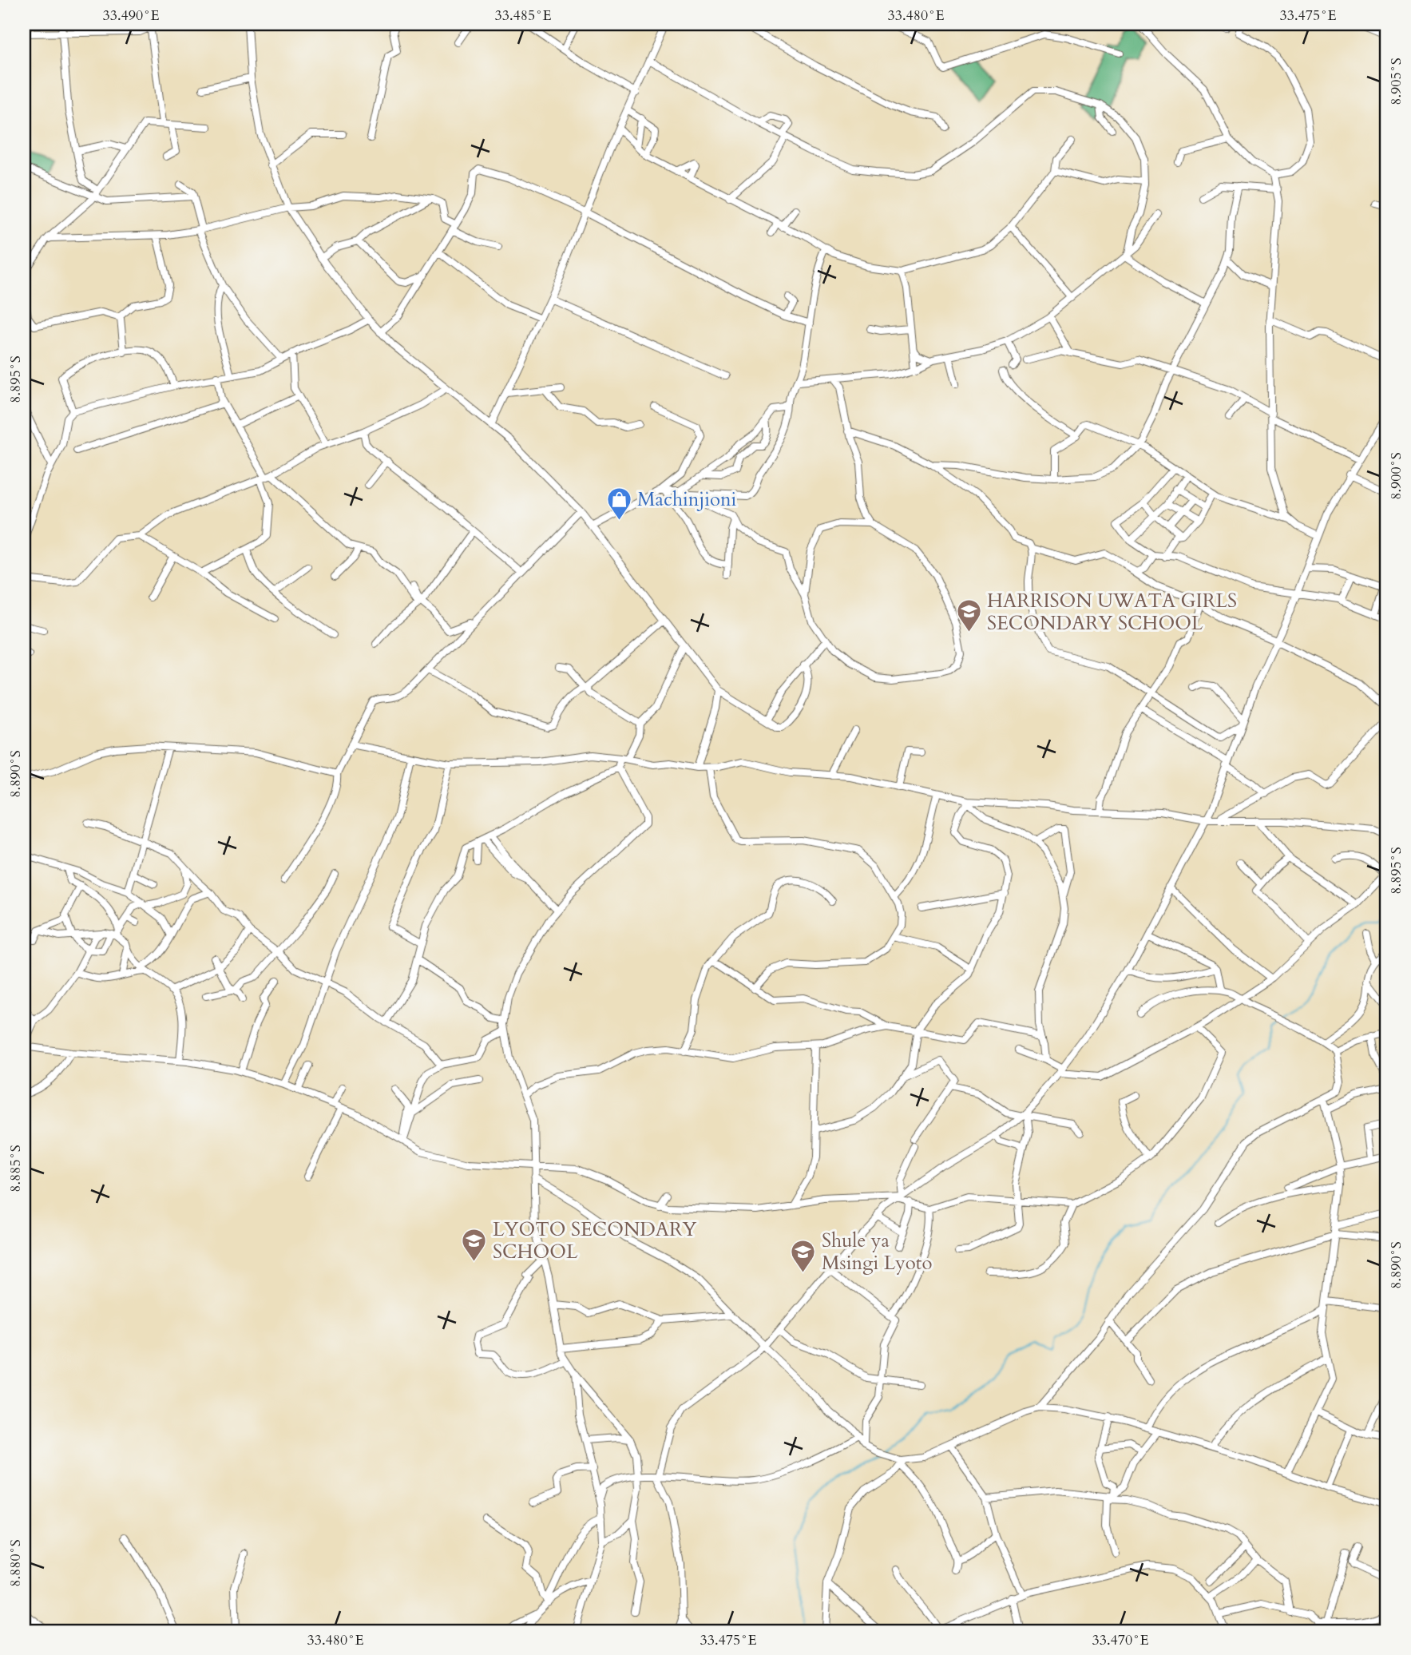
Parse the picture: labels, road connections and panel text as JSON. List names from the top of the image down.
{
  "places": {
    "shop": ["Machinjioni"],
    "school or university": ["HARRISON UWATA GIRLS SECONDARY SCHOOL", "LYOTO SECONDARY SCHOOL", "Shule ya Msingi Lyoto"]
  },
  "coordinates": [
    "33.490°E",
    "33.485°E",
    "33.480°E",
    "33.475°E",
    "8.905°S",
    "8.895°S",
    "8.900°S",
    "8.890°S",
    "8.885°S",
    "8.880°S",
    "33.470°E"
  ]
}
